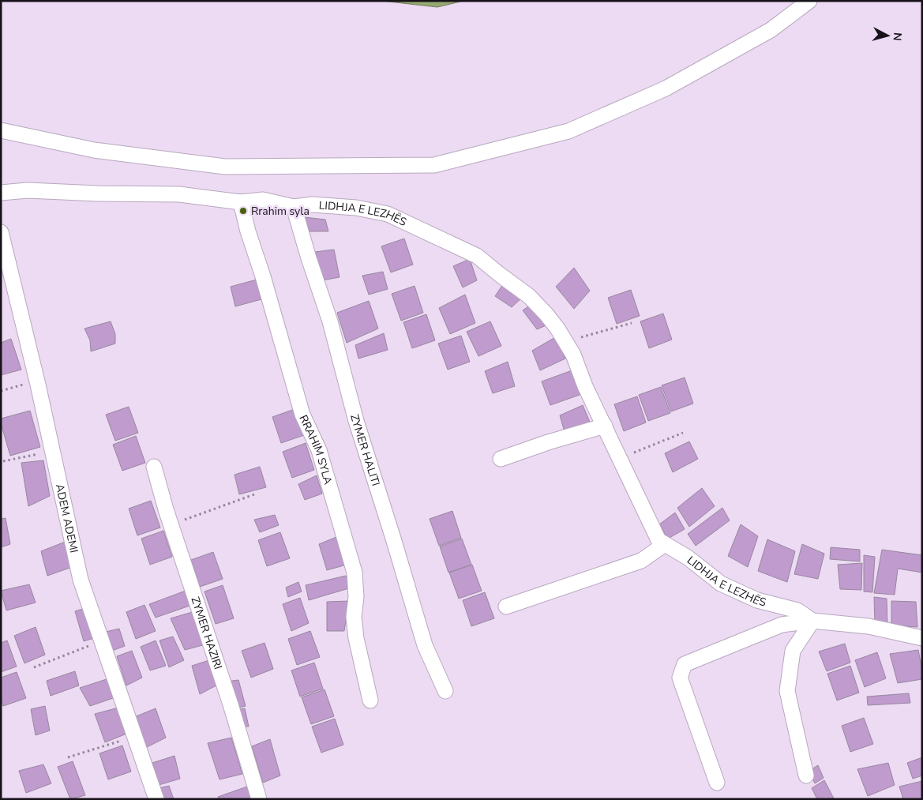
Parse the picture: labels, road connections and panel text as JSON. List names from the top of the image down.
{
  "streets": {
    "street": [
      "LIDHJA E LEZHËS",
      "RRAHIM SYLA",
      "ZYMER HALITI",
      "ADEM ADEMI",
      "ZYMER HAZIRI"
    ]
  },
  "crossings": [
    ["LIDHJA E LEZHËS", "RRAHIM SYLA"],
    ["LIDHJA E LEZHËS", "ZYMER HALITI"]
  ],
  "places": ["Rrahim syla"],
  "north": "right"
}
